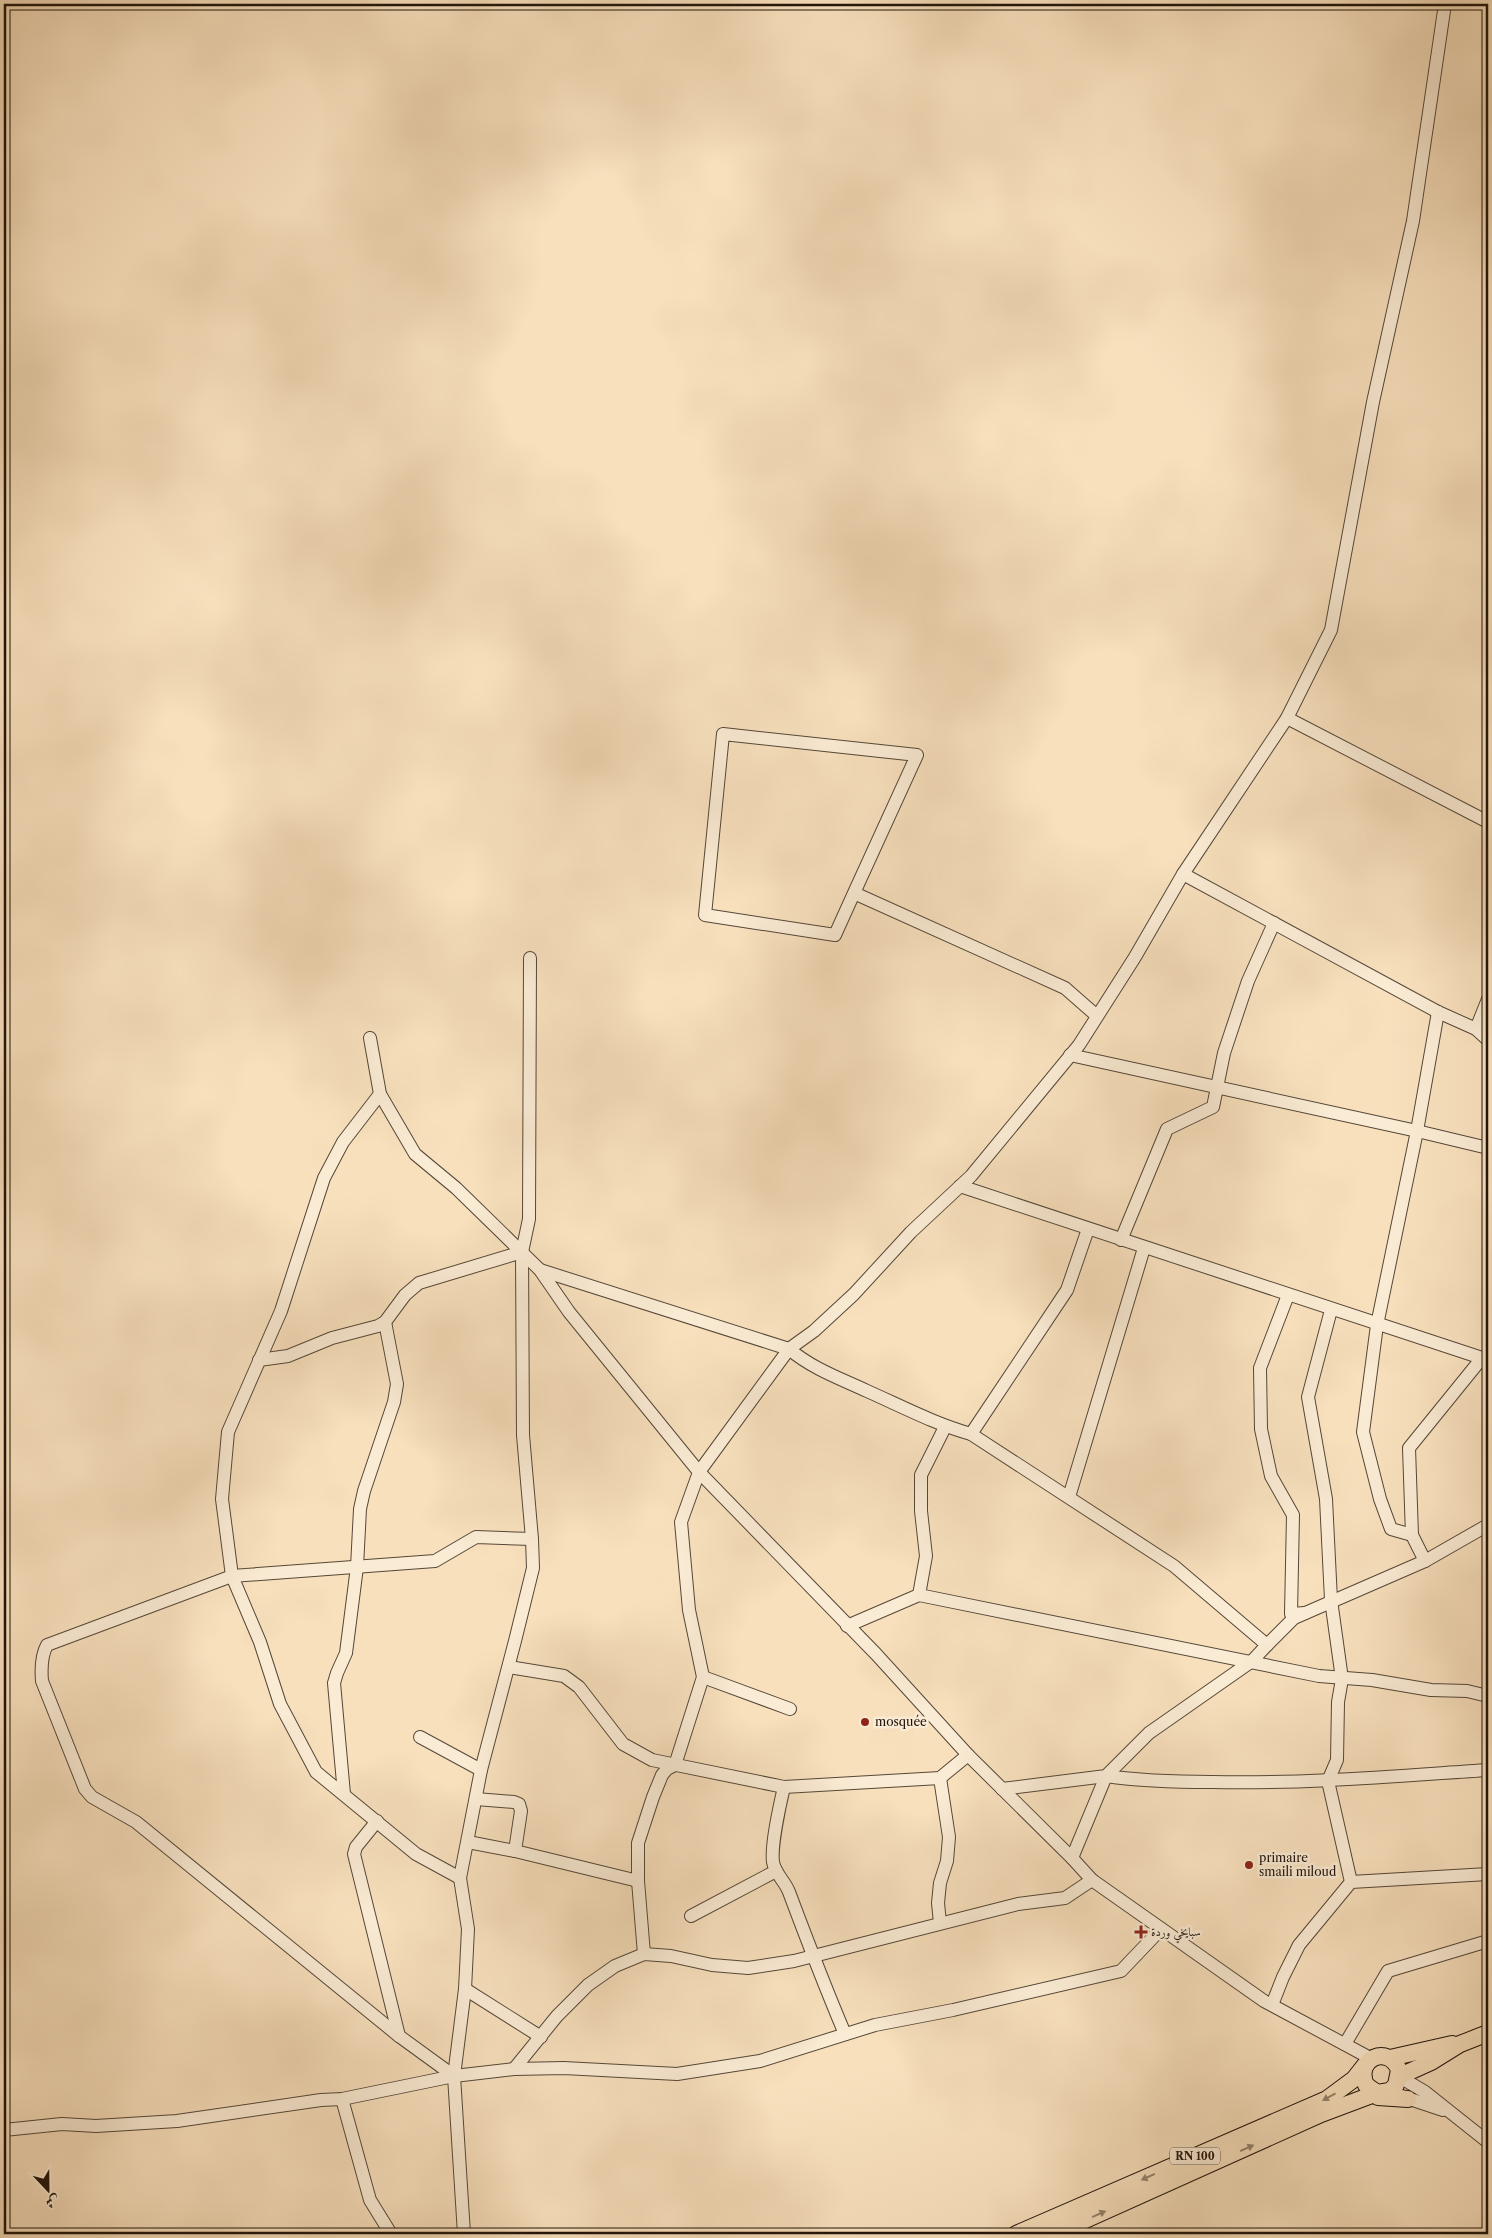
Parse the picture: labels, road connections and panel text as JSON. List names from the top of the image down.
{
  "streets": {
    "main road": ["RN 100"]
  },
  "places": {
    "other": ["mosquée", "primaire smaili miloud"],
    "health": ["سبايخي وردة"]
  },
  "north": "bottom"
}
